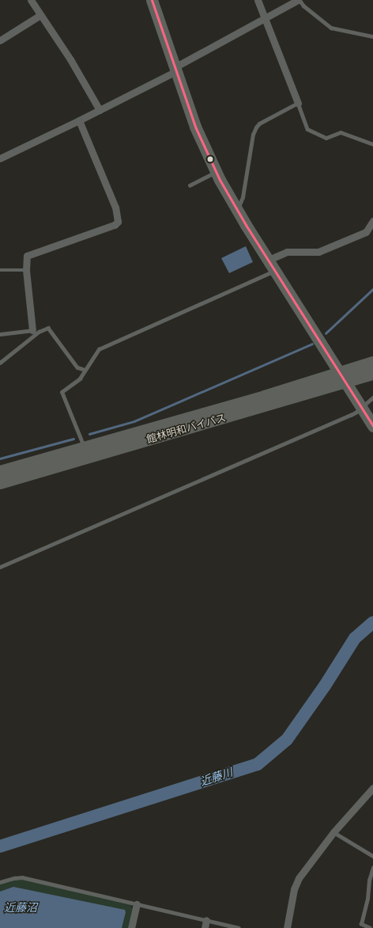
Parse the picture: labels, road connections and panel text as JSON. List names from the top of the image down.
{
  "streets": {
    "highway": ["館林明和バイパス"]
  },
  "water": ["近藤川", "近藤沼"]
}
